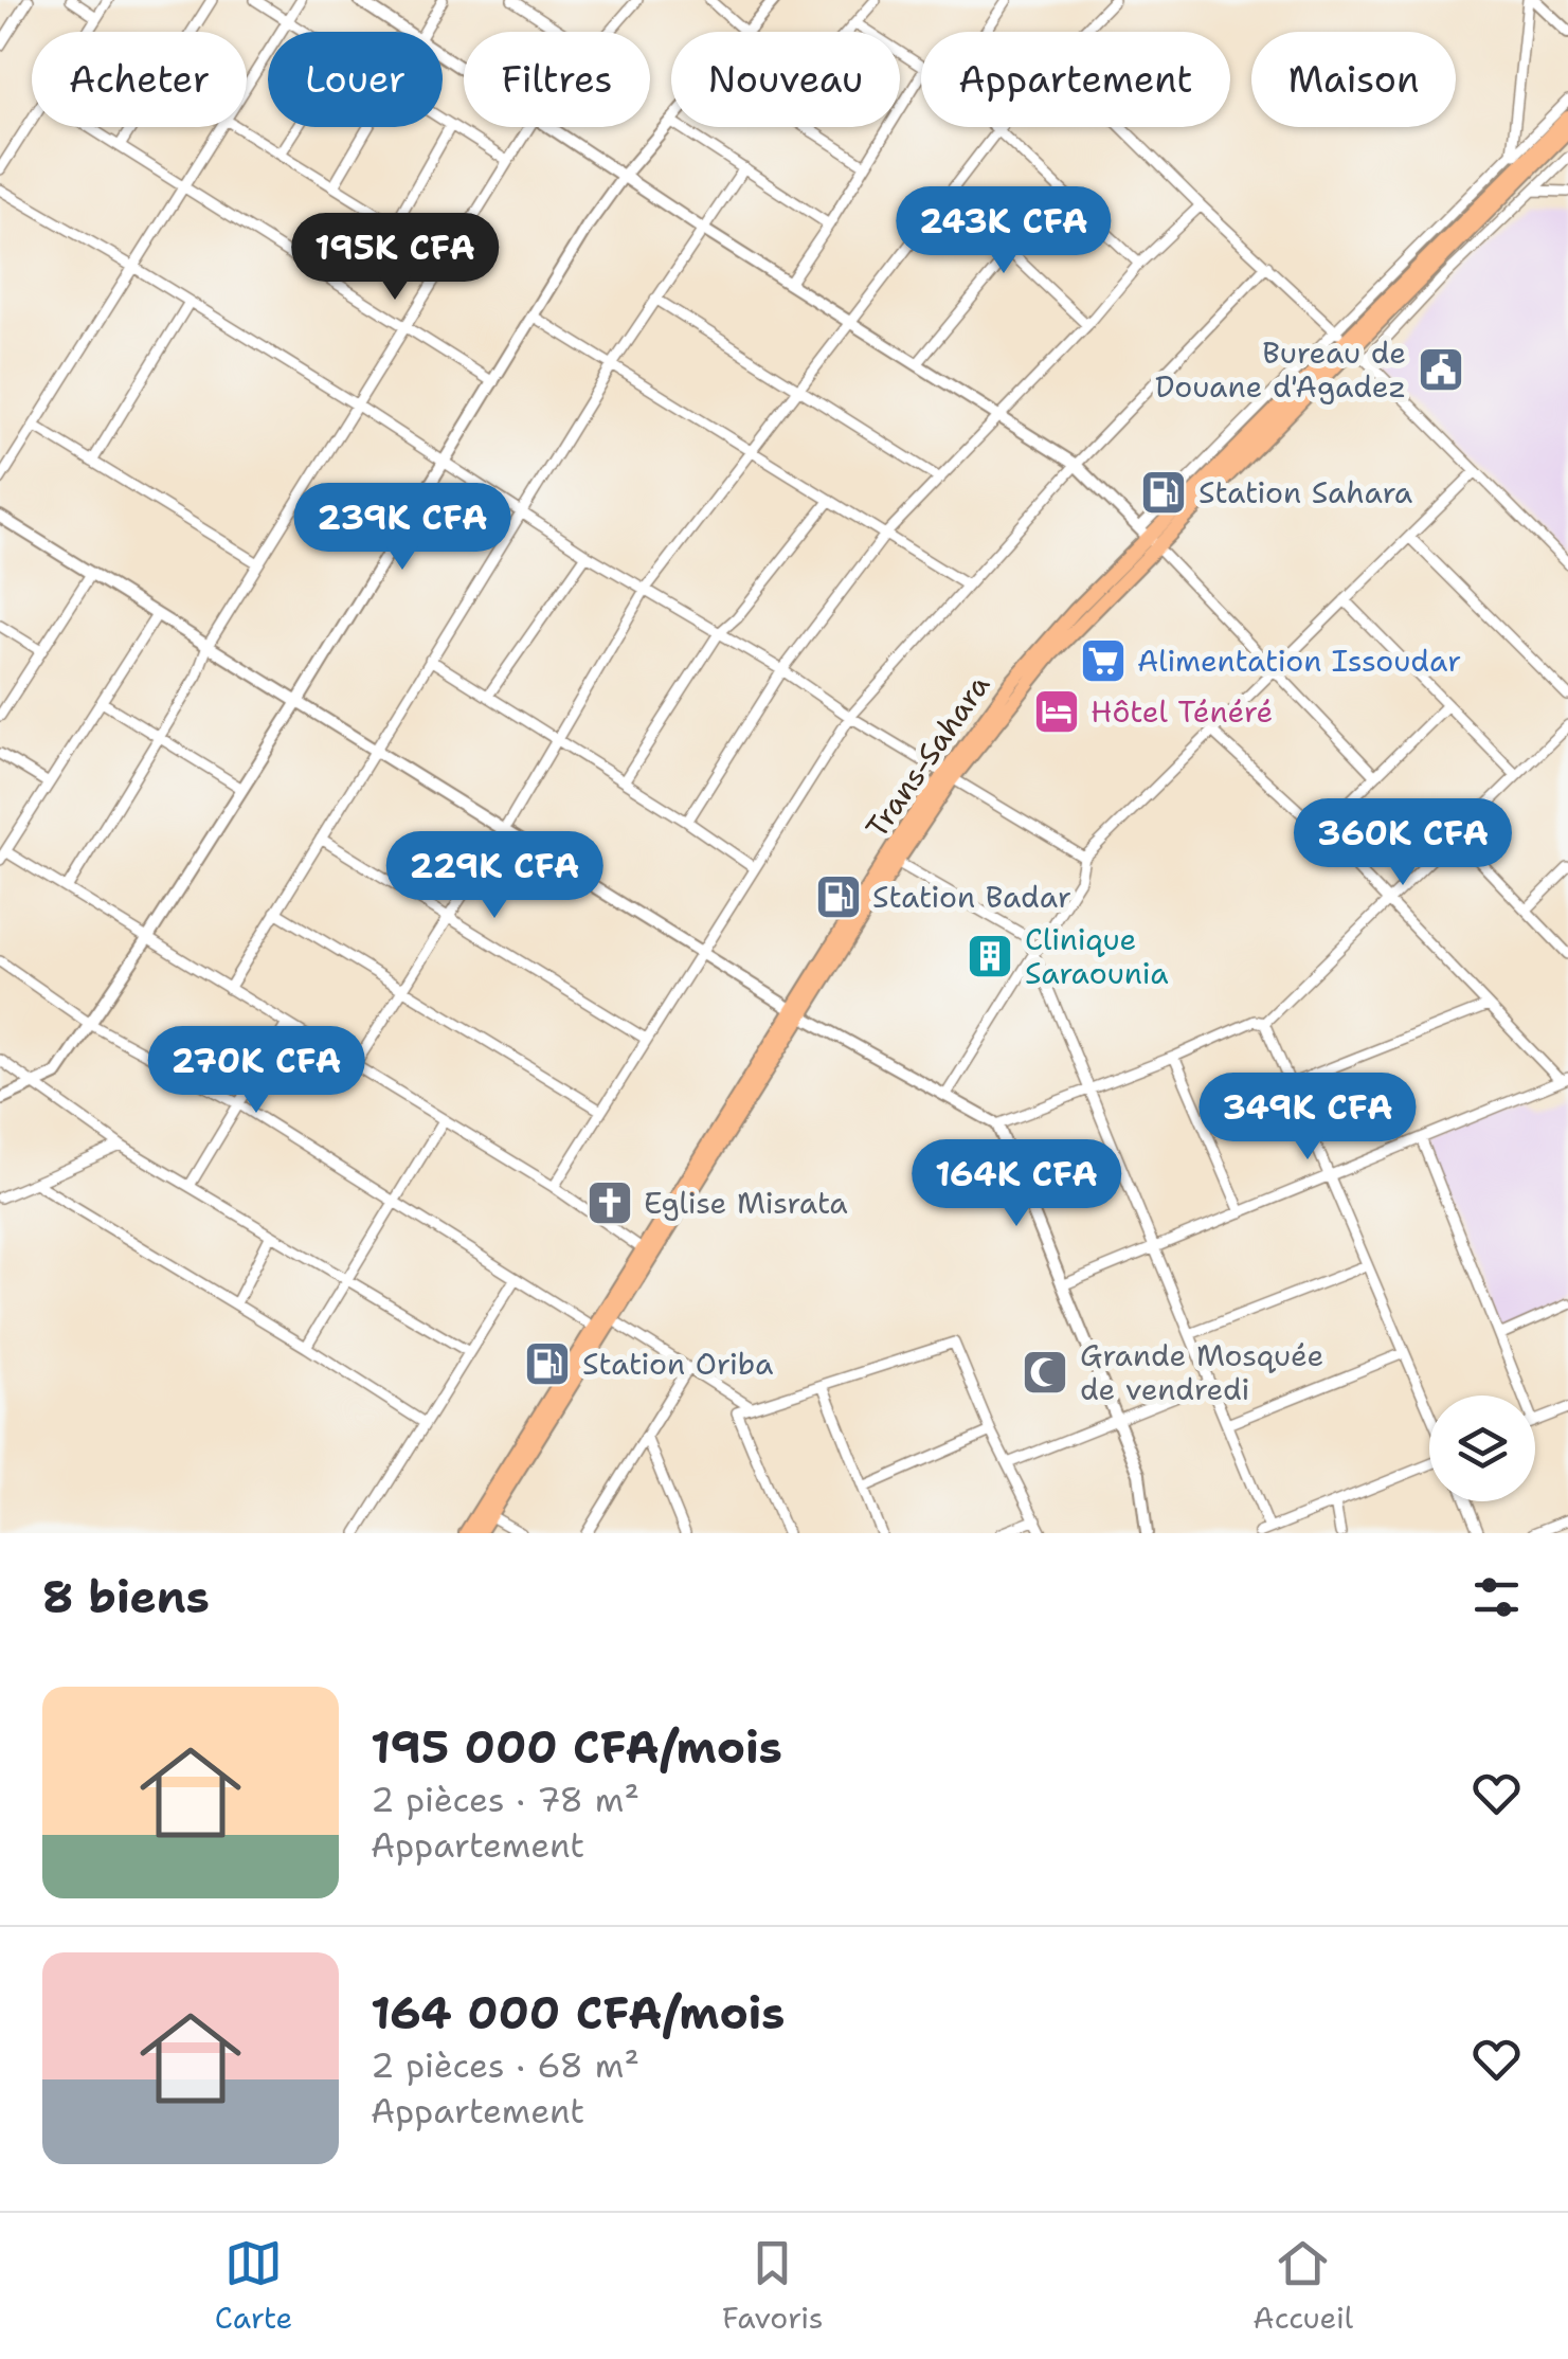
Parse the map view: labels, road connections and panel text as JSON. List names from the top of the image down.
{
  "streets": {
    "main road": ["Trans-Sahara"]
  },
  "places": {
    "public building": ["Bureau de Douane d'Agadez"],
    "fuel station": ["Station Sahara", "Station Badar", "Station Oriba"],
    "supermarket": ["Alimentation Issoudar"],
    "hotel": ["Hôtel Ténéré"],
    "building": ["Clinique Saraounia"],
    "church": ["Eglise Misrata"],
    "mosque": ["Grande Mosquée de vendredi"]
  },
  "page": {
    "chip": [
      "Acheter",
      "Louer",
      "Filtres",
      "Nouveau",
      "Appartement",
      "Maison"
    ],
    "price": [
      "243K CFA",
      "195K CFA",
      "239K CFA",
      "360K CFA",
      "229K CFA",
      "270K CFA",
      "349K CFA",
      "164K CFA"
    ],
    "heading": "8 biens",
    "list": [
      {
        "name": "195 000 CFA/mois",
        "note": "2 pièces · 78 m² · Appartement"
      },
      {
        "name": "164 000 CFA/mois",
        "note": "2 pièces · 68 m² · Appartement"
      }
    ],
    "tabs": ["Carte", "Favoris", "Accueil"]
  }
}
